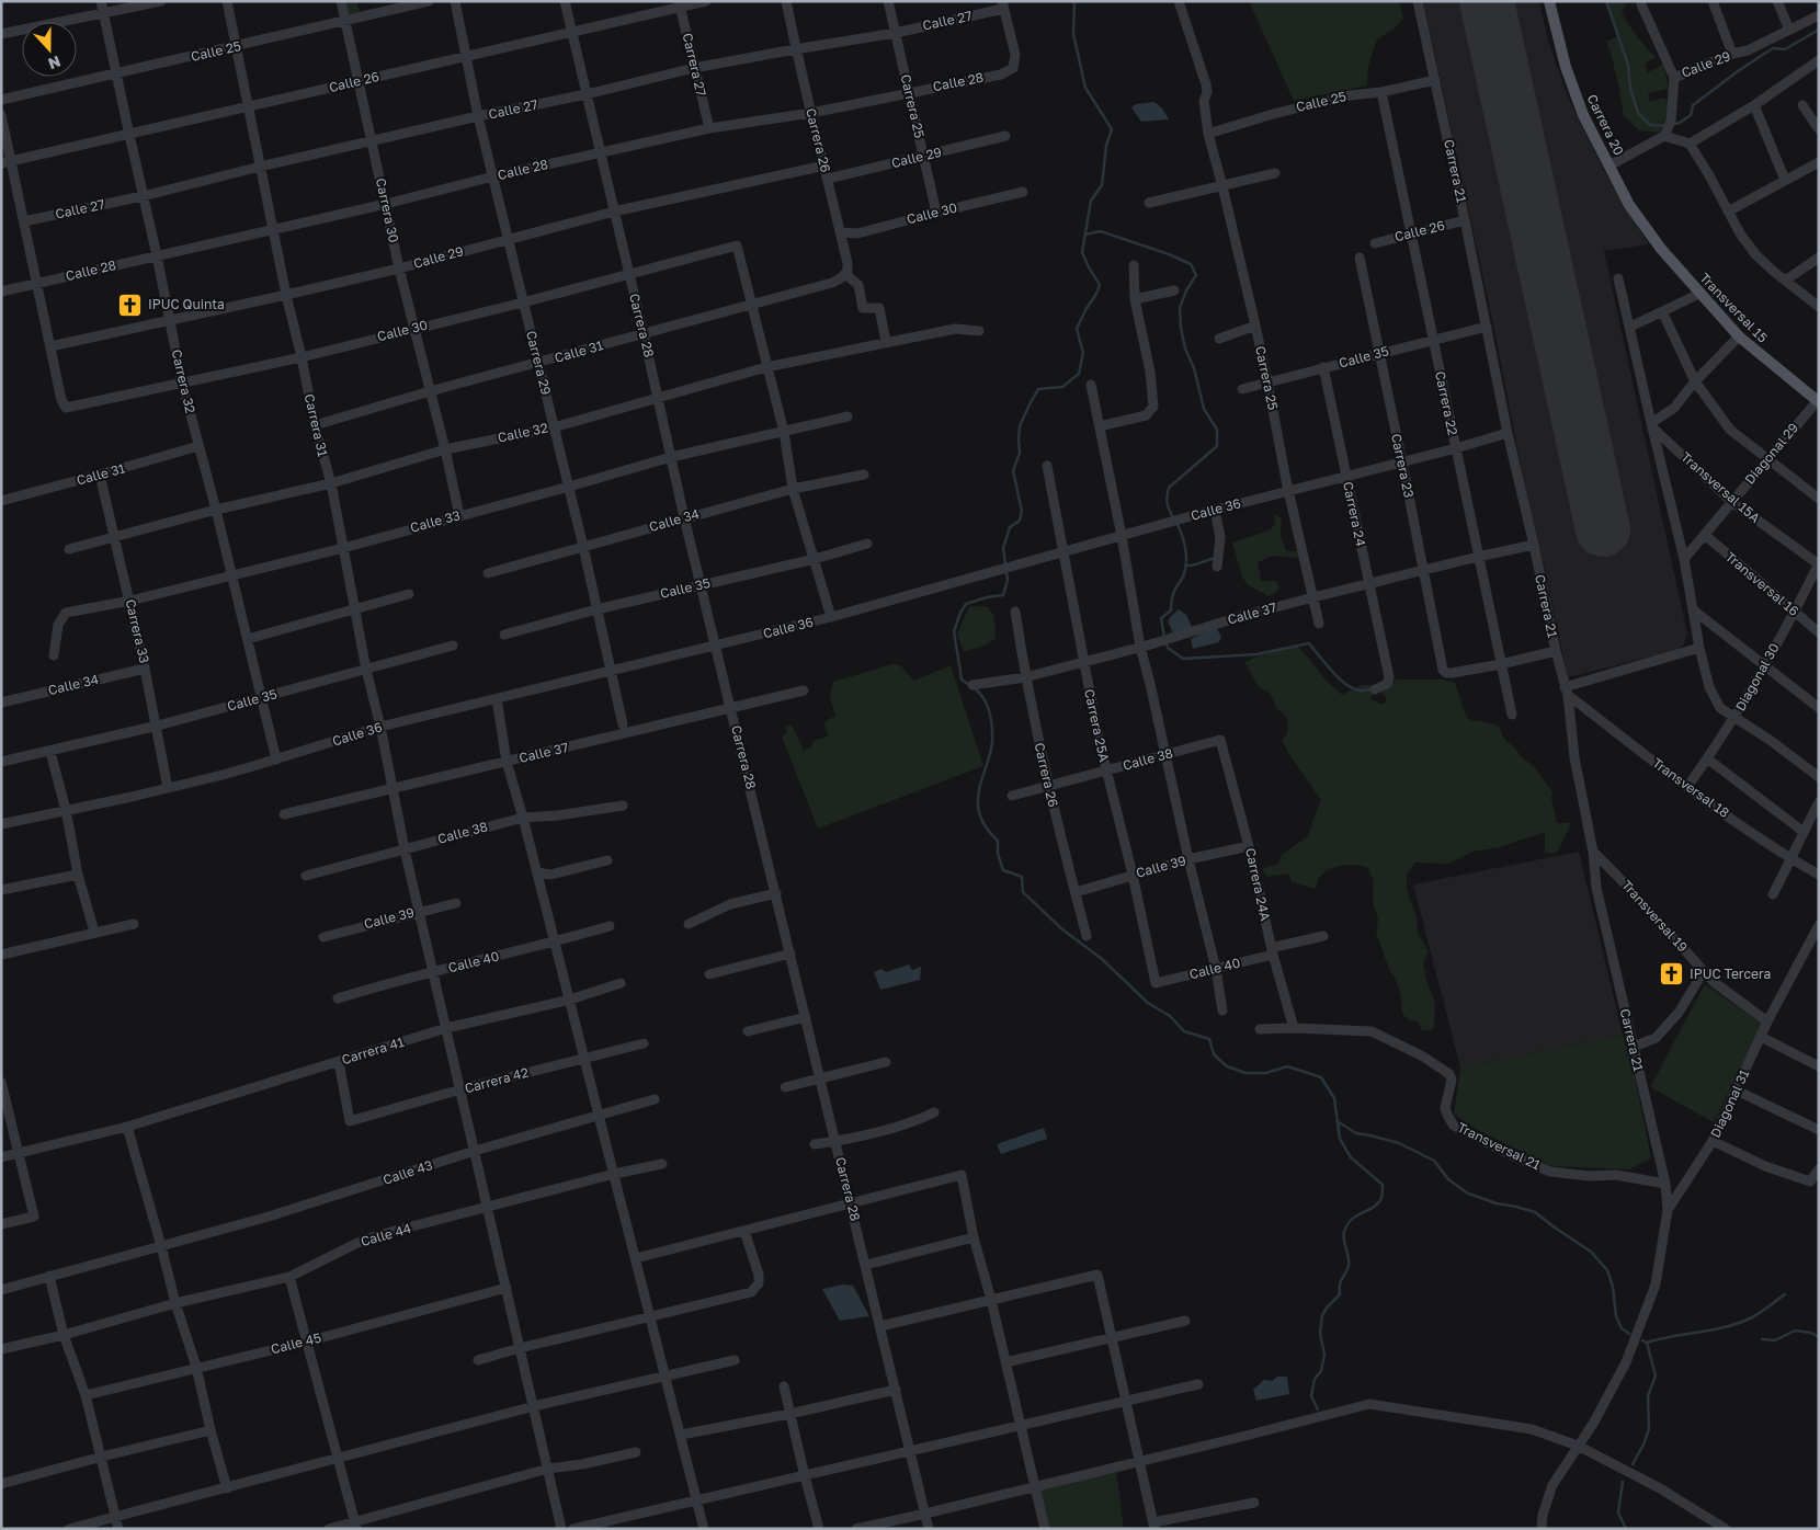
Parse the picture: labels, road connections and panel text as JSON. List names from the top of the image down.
{
  "streets": {
    "main road": ["Carrera 20", "Transversal 15"],
    "street": [
      "Calle 27",
      "Calle 25",
      "Carrera 27",
      "Calle 29",
      "Calle 26",
      "Calle 28",
      "Carrera 25",
      "Carrera 26",
      "Carrera 21",
      "Carrera 30",
      "Calle 30",
      "Carrera 28",
      "Calle 31",
      "Calle 35",
      "Carrera 29",
      "Carrera 32",
      "Carrera 22",
      "Carrera 31",
      "Calle 32",
      "Diagonal 29",
      "Carrera 23",
      "Transversal 15A",
      "Calle 36",
      "Carrera 24",
      "Calle 34",
      "Calle 33",
      "Transversal 16",
      "Calle 37",
      "Carrera 33",
      "Diagonal 30",
      "Carrera 25A",
      "Calle 38",
      "Transversal 18",
      "Calle 39",
      "Carrera 24A",
      "Transversal 19",
      "Calle 40",
      "Carrera 41",
      "Carrera 42",
      "Diagonal 31",
      "Transversal 21",
      "Calle 43",
      "Calle 44",
      "Calle 45"
    ]
  },
  "crossings": [
    ["Calle 27", "Carrera 27"],
    ["Calle 27", "Calle 28"],
    ["Calle 27", "Carrera 25"],
    ["Calle 27", "Carrera 26"],
    ["Calle 27", "Carrera 30"],
    ["Calle 27", "Carrera 28"],
    ["Calle 27", "Carrera 29"],
    ["Calle 27", "Carrera 32"],
    ["Calle 27", "Carrera 31"],
    ["Calle 25", "Carrera 25"],
    ["Calle 25", "Carrera 21"],
    ["Calle 25", "Carrera 30"],
    ["Calle 25", "Carrera 32"],
    ["Calle 25", "Carrera 22"],
    ["Calle 25", "Carrera 31"],
    ["Carrera 27", "Calle 26"],
    ["Carrera 27", "Calle 28"],
    ["Calle 29", "Carrera 25"],
    ["Calle 29", "Carrera 26"],
    ["Calle 29", "Carrera 30"],
    ["Calle 29", "Calle 30"],
    ["Calle 29", "Carrera 28"],
    ["Calle 29", "Carrera 29"],
    ["Calle 29", "Carrera 32"],
    ["Calle 29", "Carrera 31"],
    ["Calle 26", "Carrera 21"],
    ["Calle 26", "Carrera 30"],
    ["Calle 26", "Carrera 28"],
    ["Calle 26", "Carrera 29"],
    ["Calle 26", "Carrera 32"],
    ["Calle 26", "Carrera 22"],
    ["Calle 26", "Carrera 31"],
    ["Calle 28", "Carrera 25"],
    ["Calle 28", "Carrera 26"],
    ["Calle 28", "Carrera 30"],
    ["Calle 28", "Carrera 28"],
    ["Calle 28", "Carrera 29"],
    ["Calle 28", "Carrera 32"],
    ["Calle 28", "Carrera 31"],
    ["Carrera 25", "Calle 30"],
    ["Carrera 25", "Calle 35"],
    ["Carrera 25", "Calle 36"],
    ["Carrera 25", "Calle 37"],
    ["Carrera 20", "Transversal 15"],
    ["Carrera 26", "Calle 30"],
    ["Carrera 26", "Calle 31"],
    ["Carrera 26", "Calle 37"],
    ["Carrera 26", "Calle 38"],
    ["Carrera 26", "Calle 39"],
    ["Carrera 21", "Calle 35"],
    ["Carrera 21", "Calle 36"],
    ["Carrera 21", "Calle 37"],
    ["Carrera 21", "Transversal 18"],
    ["Carrera 21", "Transversal 19"],
    ["Carrera 21", "Diagonal 31"],
    ["Carrera 21", "Transversal 21"],
    ["Carrera 30", "Calle 30"],
    ["Carrera 30", "Calle 31"],
    ["Carrera 30", "Calle 32"],
    ["Carrera 30", "Calle 33"],
    ["Calle 30", "Carrera 28"],
    ["Calle 30", "Calle 31"],
    ["Calle 30", "Carrera 29"],
    ["Calle 30", "Carrera 32"],
    ["Calle 30", "Carrera 31"],
    ["Transversal 15", "Diagonal 29"],
    ["Carrera 28", "Calle 31"],
    ["Carrera 28", "Calle 35"],
    ["Carrera 28", "Calle 32"],
    ["Carrera 28", "Calle 36"],
    ["Carrera 28", "Calle 34"],
    ["Carrera 28", "Calle 33"],
    ["Carrera 28", "Calle 37"],
    ["Calle 31", "Carrera 29"],
    ["Calle 31", "Carrera 32"],
    ["Calle 31", "Carrera 31"],
    ["Calle 31", "Carrera 33"],
    ["Calle 35", "Carrera 29"],
    ["Calle 35", "Carrera 32"],
    ["Calle 35", "Carrera 22"],
    ["Calle 35", "Carrera 31"],
    ["Calle 35", "Carrera 23"],
    ["Calle 35", "Carrera 24"],
    ["Calle 35", "Carrera 33"],
    ["Carrera 29", "Calle 32"],
    ["Carrera 29", "Calle 36"],
    ["Carrera 29", "Calle 34"],
    ["Carrera 29", "Calle 33"],
    ["Carrera 32", "Calle 32"],
    ["Carrera 32", "Calle 36"],
    ["Carrera 32", "Calle 33"],
    ["Carrera 22", "Carrera 23"],
    ["Carrera 22", "Calle 36"],
    ["Carrera 22", "Calle 37"],
    ["Carrera 31", "Calle 32"],
    ["Carrera 31", "Calle 36"],
    ["Carrera 31", "Calle 33"],
    ["Carrera 31", "Calle 37"],
    ["Carrera 31", "Calle 38"],
    ["Carrera 31", "Calle 39"],
    ["Carrera 31", "Calle 40"],
    ["Carrera 31", "Carrera 41"],
    ["Carrera 31", "Carrera 42"],
    ["Carrera 31", "Calle 43"],
    ["Carrera 31", "Calle 44"],
    ["Carrera 31", "Calle 45"],
    ["Calle 32", "Carrera 33"],
    ["Diagonal 29", "Transversal 15A"],
    ["Diagonal 29", "Transversal 16"],
    ["Carrera 23", "Calle 36"],
    ["Carrera 23", "Calle 37"],
    ["Transversal 15A", "Diagonal 30"],
    ["Calle 36", "Carrera 24"],
    ["Calle 36", "Carrera 33"],
    ["Calle 36", "Carrera 25A"],
    ["Carrera 24", "Calle 37"],
    ["Calle 34", "Carrera 33"],
    ["Calle 33", "Carrera 33"],
    ["Transversal 16", "Diagonal 30"],
    ["Calle 37", "Carrera 25A"],
    ["Diagonal 30", "Transversal 18"],
    ["Carrera 25A", "Calle 38"],
    ["Carrera 25A", "Calle 39"],
    ["Carrera 25A", "Calle 40"],
    ["Calle 38", "Carrera 24A"],
    ["Calle 39", "Carrera 24A"],
    ["Carrera 24A", "Calle 40"],
    ["Carrera 24A", "Transversal 21"],
    ["Transversal 19", "Diagonal 31"],
    ["Carrera 41", "Carrera 42"]
  ],
  "places": {
    "church": ["IPUC Quinta", "IPUC Tercera"]
  },
  "north": "bottom"
}
